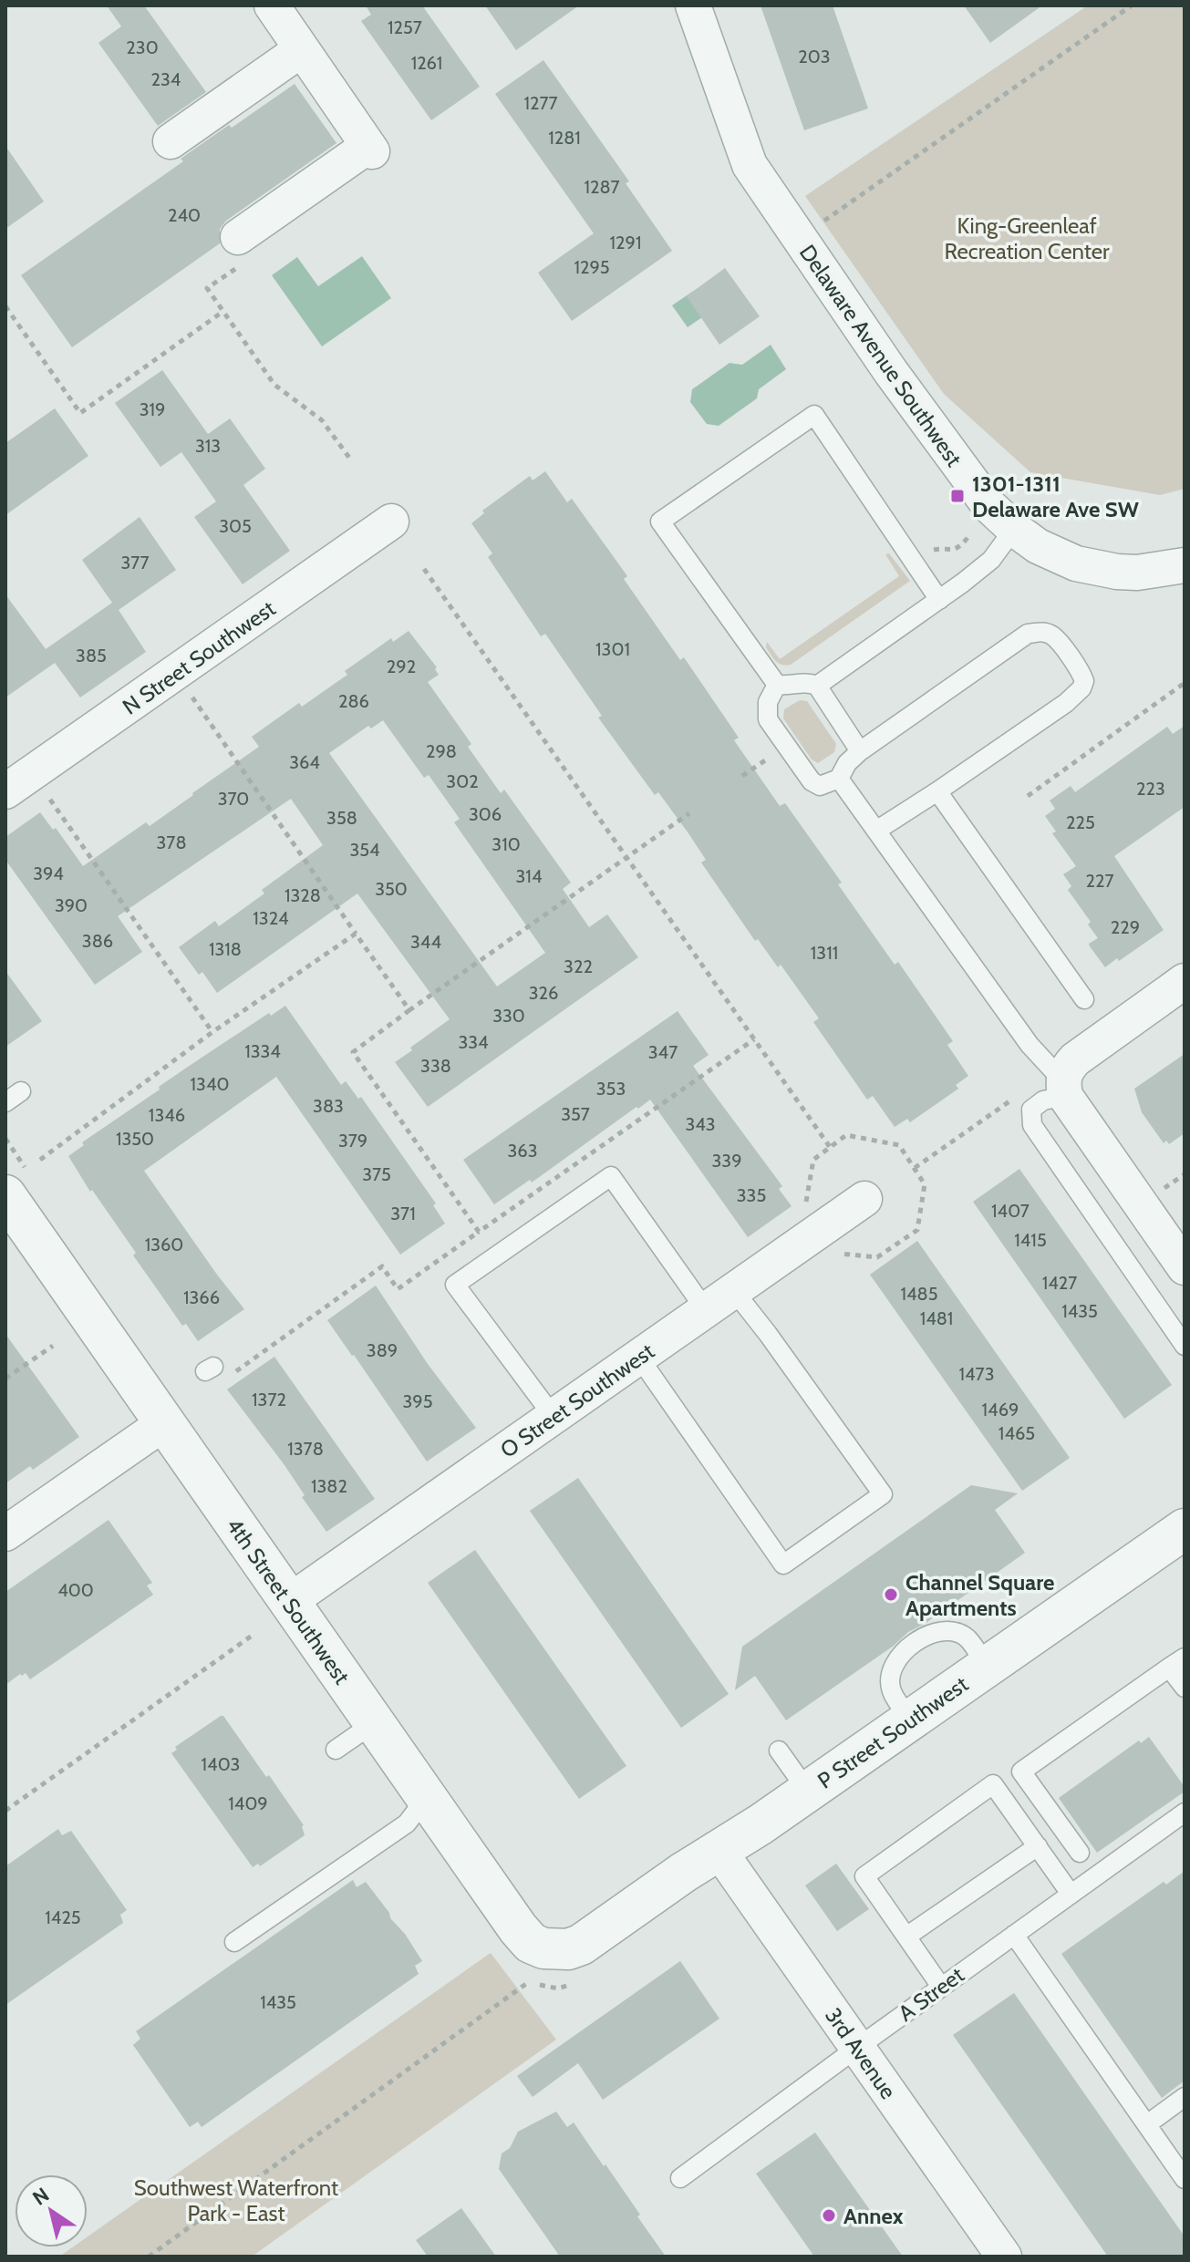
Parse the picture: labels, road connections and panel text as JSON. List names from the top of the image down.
{
  "streets": {
    "street": [
      "Delaware Avenue Southwest",
      "N Street Southwest",
      "O Street Southwest",
      "4th Street Southwest",
      "P Street Southwest",
      "3rd Avenue"
    ],
    "lane": ["A Street"]
  },
  "crossings": [
    ["O Street Southwest", "4th Street Southwest"],
    ["4th Street Southwest", "P Street Southwest"],
    ["P Street Southwest", "3rd Avenue"],
    ["A Street", "3rd Avenue"]
  ],
  "parks": ["King-Greenleaf Recreation Center", "Southwest Waterfront Park - East"],
  "places": {
    "transit": ["1301-1311 Delaware Ave SW"],
    "other": ["Channel Square Apartments", "Annex"]
  },
  "house_numbers": [
    "1257",
    "230",
    "203",
    "1261",
    "234",
    "1277",
    "1281",
    "1287",
    "240",
    "1291",
    "1295",
    "319",
    "313",
    "305",
    "377",
    "1301",
    "385",
    "292",
    "286",
    "298",
    "364",
    "302",
    "223",
    "370",
    "306",
    "358",
    "225",
    "378",
    "310",
    "354",
    "394",
    "314",
    "227",
    "350",
    "1328",
    "390",
    "1324",
    "229",
    "386",
    "344",
    "1318",
    "1311",
    "322",
    "326",
    "330",
    "334",
    "1334",
    "347",
    "338",
    "1340",
    "353",
    "383",
    "357",
    "1346",
    "343",
    "1350",
    "379",
    "363",
    "339",
    "375",
    "335",
    "1407",
    "371",
    "1415",
    "1360",
    "1427",
    "1485",
    "1366",
    "1435",
    "1481",
    "389",
    "1473",
    "1372",
    "395",
    "1469",
    "1465",
    "1378",
    "1382",
    "400",
    "1403",
    "1409",
    "1425",
    "1435"
  ],
  "north": "top left"
}
